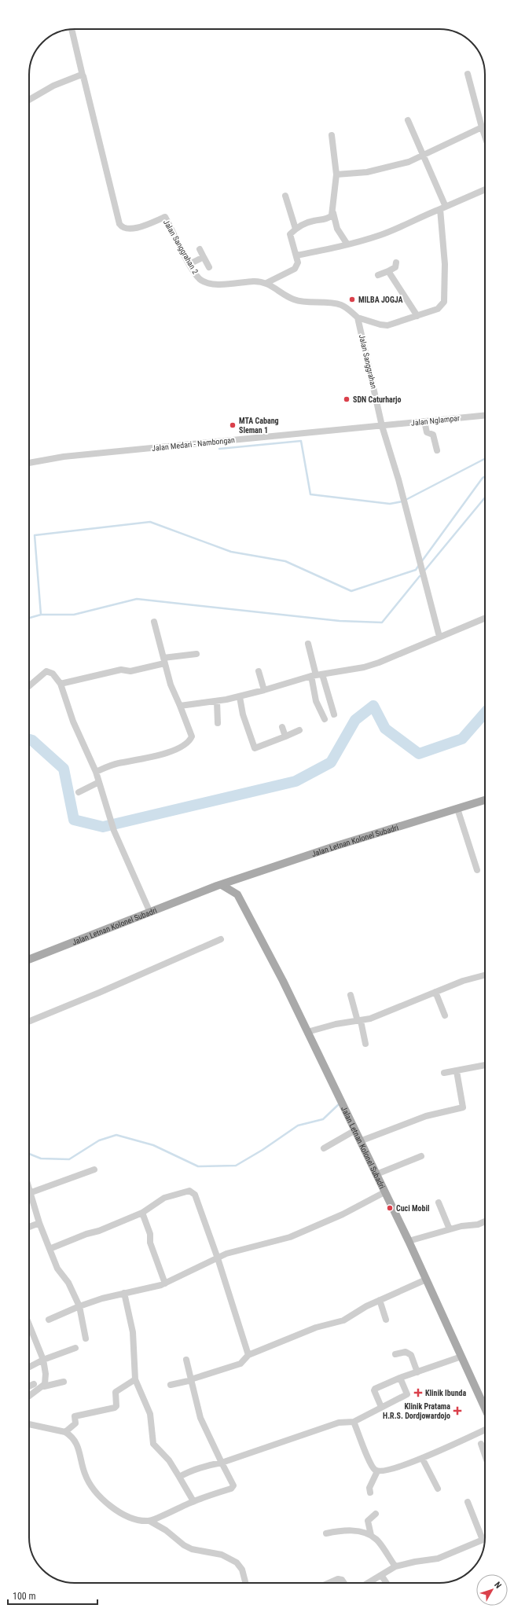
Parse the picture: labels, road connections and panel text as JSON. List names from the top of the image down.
{
  "streets": {
    "main road": ["Jalan Letnan Kolonel Subadri"],
    "street": [
      "Jalan Sanggrahan 2",
      "Jalan Sanggrahan",
      "Jalan Nglampar",
      "Jalan Medari - Nambongan"
    ]
  },
  "crossings": [
    ["Jalan Sanggrahan 2", "Jalan Sanggrahan"],
    ["Jalan Sanggrahan", "Jalan Nglampar"],
    ["Jalan Sanggrahan", "Jalan Medari - Nambongan"],
    ["Jalan Nglampar", "Jalan Medari - Nambongan"]
  ],
  "places": {
    "other": [
      "MILBA JOGJA",
      "SDN Caturharjo",
      "MTA Cabang Sleman 1",
      "Cuci Mobil"
    ],
    "health": ["Klinik Ibunda", "Klinik Pratama H.R.S. Dordjowardojo"]
  },
  "scale_bar": "100 m",
  "north": "top right"
}
